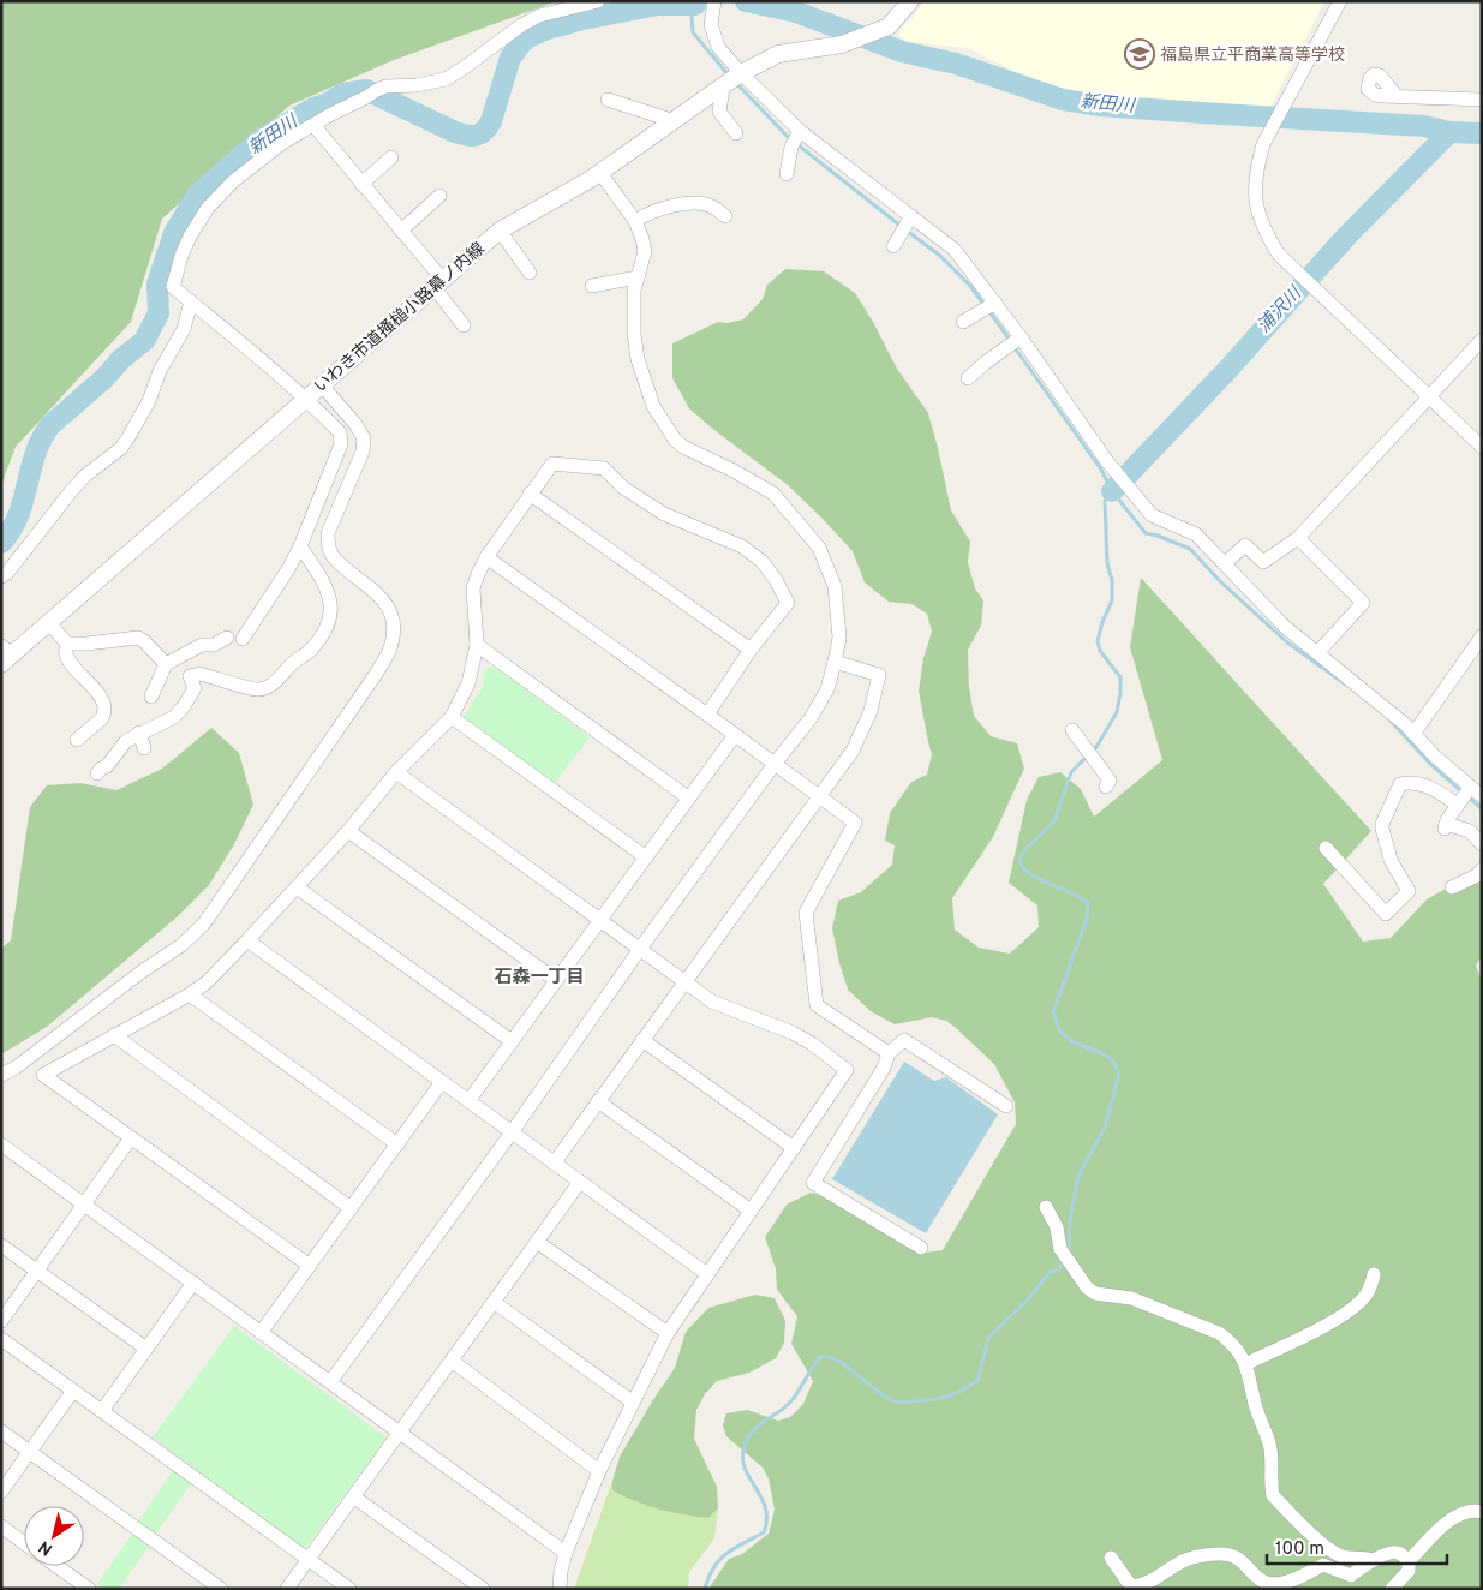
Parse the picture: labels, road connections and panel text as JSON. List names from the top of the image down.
{
  "streets": {
    "street": ["いわき市道搔槌小路幕ノ内線"]
  },
  "districts": ["石森一丁目"],
  "water": ["新田川", "浦沢川"],
  "places": {
    "school or university": ["福島県立平商業高等学校"]
  },
  "scale_bar": "100 m",
  "north": "bottom left"
}
